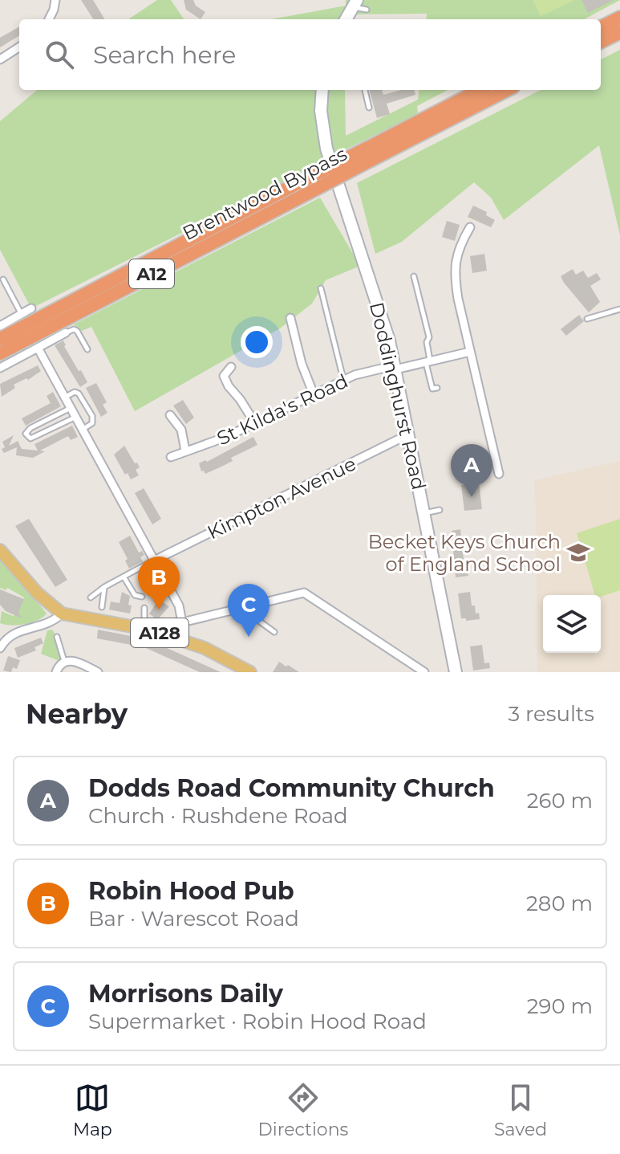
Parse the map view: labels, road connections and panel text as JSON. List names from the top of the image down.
{
  "streets": {
    "highway": ["Brentwood Bypass", "A12"],
    "main road": ["A128"],
    "street": ["Doddinghurst Road", "St Kilda's Road", "Kimpton Avenue"]
  },
  "crossings": [
    ["Doddinghurst Road", "St Kilda's Road"],
    ["Doddinghurst Road", "Kimpton Avenue"]
  ],
  "places": {
    "school or university": ["Becket Keys Church of England School"]
  },
  "page": {
    "search": "Search here",
    "pins": ["A", "B", "C"],
    "heading": ["Nearby", "3 results"],
    "list": [
      {
        "mark": "A",
        "name": "Dodds Road Community Church",
        "note": "Church · Rushdene Road",
        "value": "260 m"
      },
      {
        "mark": "B",
        "name": "Robin Hood Pub",
        "note": "Bar · Warescot Road",
        "value": "280 m"
      },
      {
        "mark": "C",
        "name": "Morrisons Daily",
        "note": "Supermarket · Robin Hood Road",
        "value": "290 m"
      }
    ],
    "nav": ["Map", "Directions", "Saved"]
  }
}
